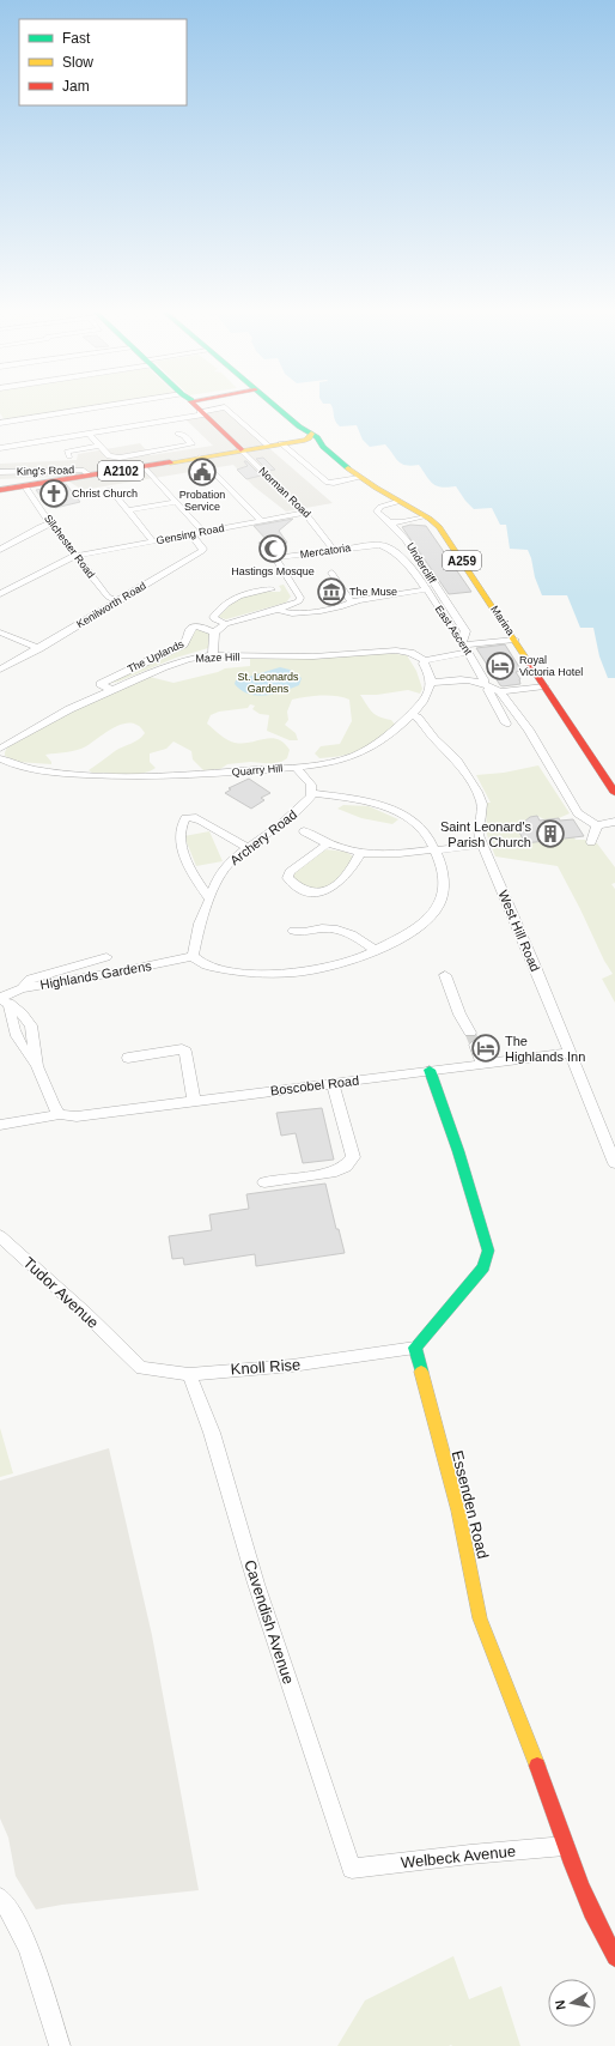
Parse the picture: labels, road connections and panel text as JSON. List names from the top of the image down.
{
  "streets": {
    "main road": [
      "A2102",
      "Norman Road",
      "A259",
      "Marina",
      "Essenden Road"
    ],
    "street": [
      "King's Road",
      "Gensing Road",
      "Silchester Road",
      "Mercatoria",
      "Undercliff",
      "Kenilworth Road",
      "East Ascent",
      "The Uplands",
      "Maze Hill",
      "Quarry Hill",
      "Archery Road",
      "West Hill Road",
      "Highlands Gardens",
      "Boscobel Road",
      "Tudor Avenue",
      "Knoll Rise",
      "Cavendish Avenue",
      "Welbeck Avenue"
    ]
  },
  "crossings": [
    ["King's Road", "A2102"],
    ["A2102", "Norman Road"],
    ["A2102", "Silchester Road"],
    ["A2102", "A259"],
    ["Norman Road", "Gensing Road"],
    ["Norman Road", "Mercatoria"],
    ["Gensing Road", "Silchester Road"],
    ["Gensing Road", "Kenilworth Road"],
    ["Silchester Road", "Kenilworth Road"],
    ["Mercatoria", "East Ascent"],
    ["A259", "Marina"],
    ["Undercliff", "Marina"],
    ["Undercliff", "East Ascent"],
    ["The Uplands", "Maze Hill"],
    ["Quarry Hill", "West Hill Road"],
    ["Archery Road", "Highlands Gardens"],
    ["West Hill Road", "Boscobel Road"],
    ["Tudor Avenue", "Knoll Rise"],
    ["Knoll Rise", "Essenden Road"],
    ["Knoll Rise", "Cavendish Avenue"],
    ["Essenden Road", "Welbeck Avenue"],
    ["Cavendish Avenue", "Welbeck Avenue"]
  ],
  "parks": ["St. Leonards Gardens"],
  "places": {
    "public building": ["Probation Service"],
    "church": ["Christ Church"],
    "mosque": ["Hastings Mosque"],
    "museum": ["The Muse"],
    "hotel": ["Royal Victoria Hotel", "The Highlands Inn"],
    "building": ["Saint Leonard's Parish Church"]
  },
  "legend": ["Fast", "Slow", "Jam"],
  "north": "left"
}
